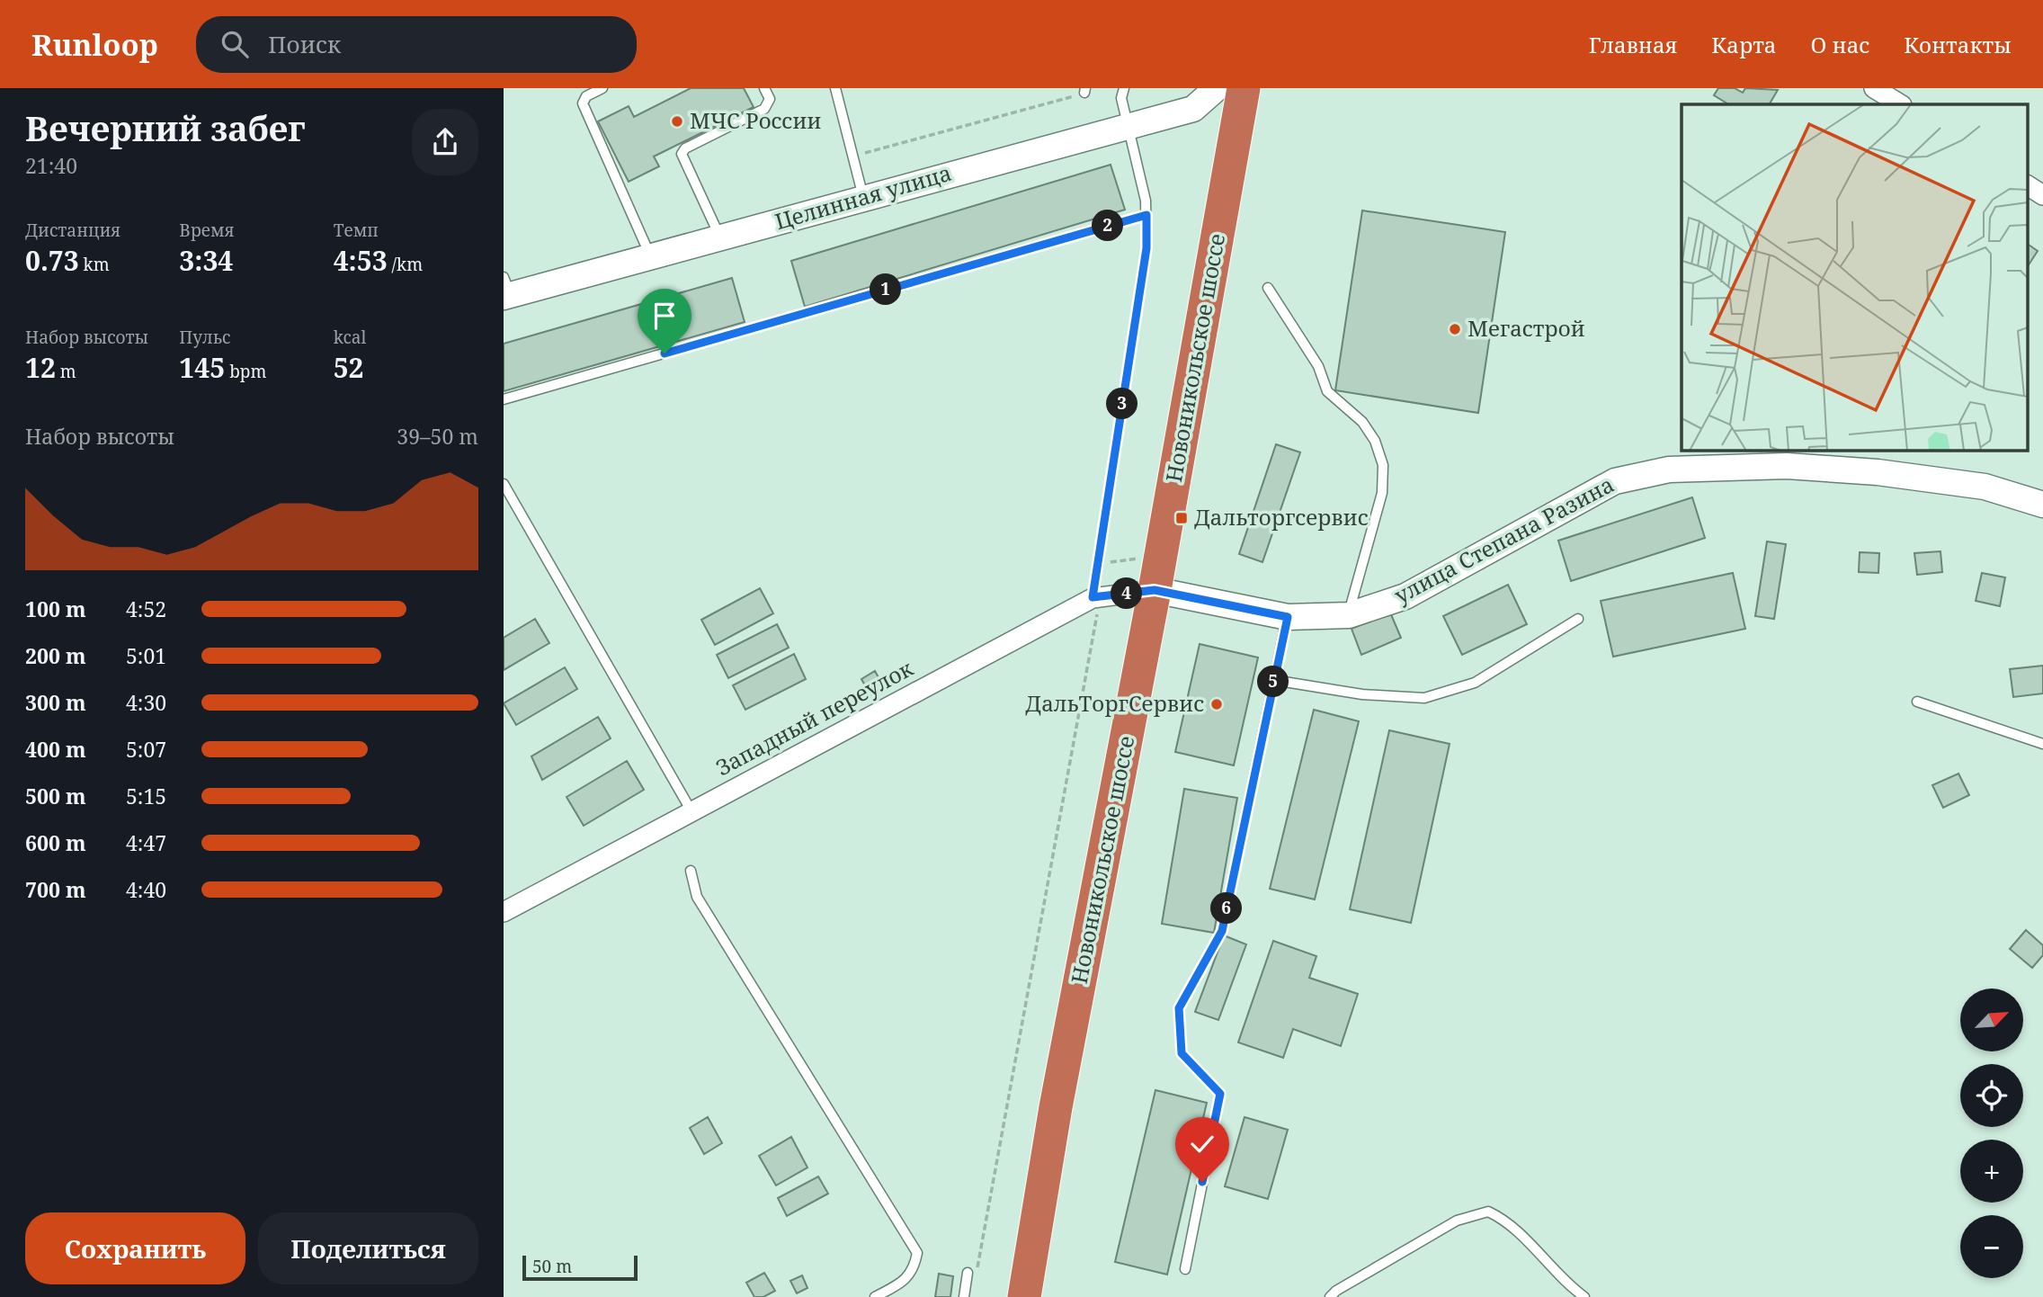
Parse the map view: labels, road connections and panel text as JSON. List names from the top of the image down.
{
  "streets": {
    "highway": ["Новоникольское шоссе"],
    "street": ["Целинная улица", "улица Степана Разина", "Западный переулок"]
  },
  "crossings": [
    ["Новоникольское шоссе", "улица Степана Разина"],
    ["Новоникольское шоссе", "Западный переулок"],
    ["улица Степана Разина", "Западный переулок"]
  ],
  "places": {
    "other": ["МЧС России", "Мегастрой", "ДальТоргСервис"],
    "transit": ["Дальторгсервис"]
  },
  "scale_bar": "50 m",
  "north": "top right",
  "page": {
    "header": "Runloop",
    "search": "Поиск",
    "nav": [
      "Главная",
      "Карта",
      "О нас",
      "Контакты"
    ],
    "heading": ["Вечерний забег", "21:40"],
    "stats": [
      ["Дистанция", "0.73 km"],
      ["Время", "3:34"],
      ["Темп", "4:53 /km"],
      ["Набор высоты", "12 m"],
      ["Пульс", "145 bpm"],
      ["kcal", "52"]
    ],
    "pins": [
      "2",
      "1",
      "3",
      "4",
      "5",
      "6"
    ],
    "chart": ["Набор высоты", "39–50 m"],
    "list": [
      {
        "name": "100 m",
        "note": "4:52"
      },
      {
        "name": "200 m",
        "note": "5:01"
      },
      {
        "name": "300 m",
        "note": "4:30"
      },
      {
        "name": "400 m",
        "note": "5:07"
      },
      {
        "name": "500 m",
        "note": "5:15"
      },
      {
        "name": "600 m",
        "note": "4:47"
      },
      {
        "name": "700 m",
        "note": "4:40"
      }
    ],
    "map_buttons": ["+", "−"],
    "buttons": ["Сохранить", "Поделиться"],
    "scale": "50 m"
  }
}
